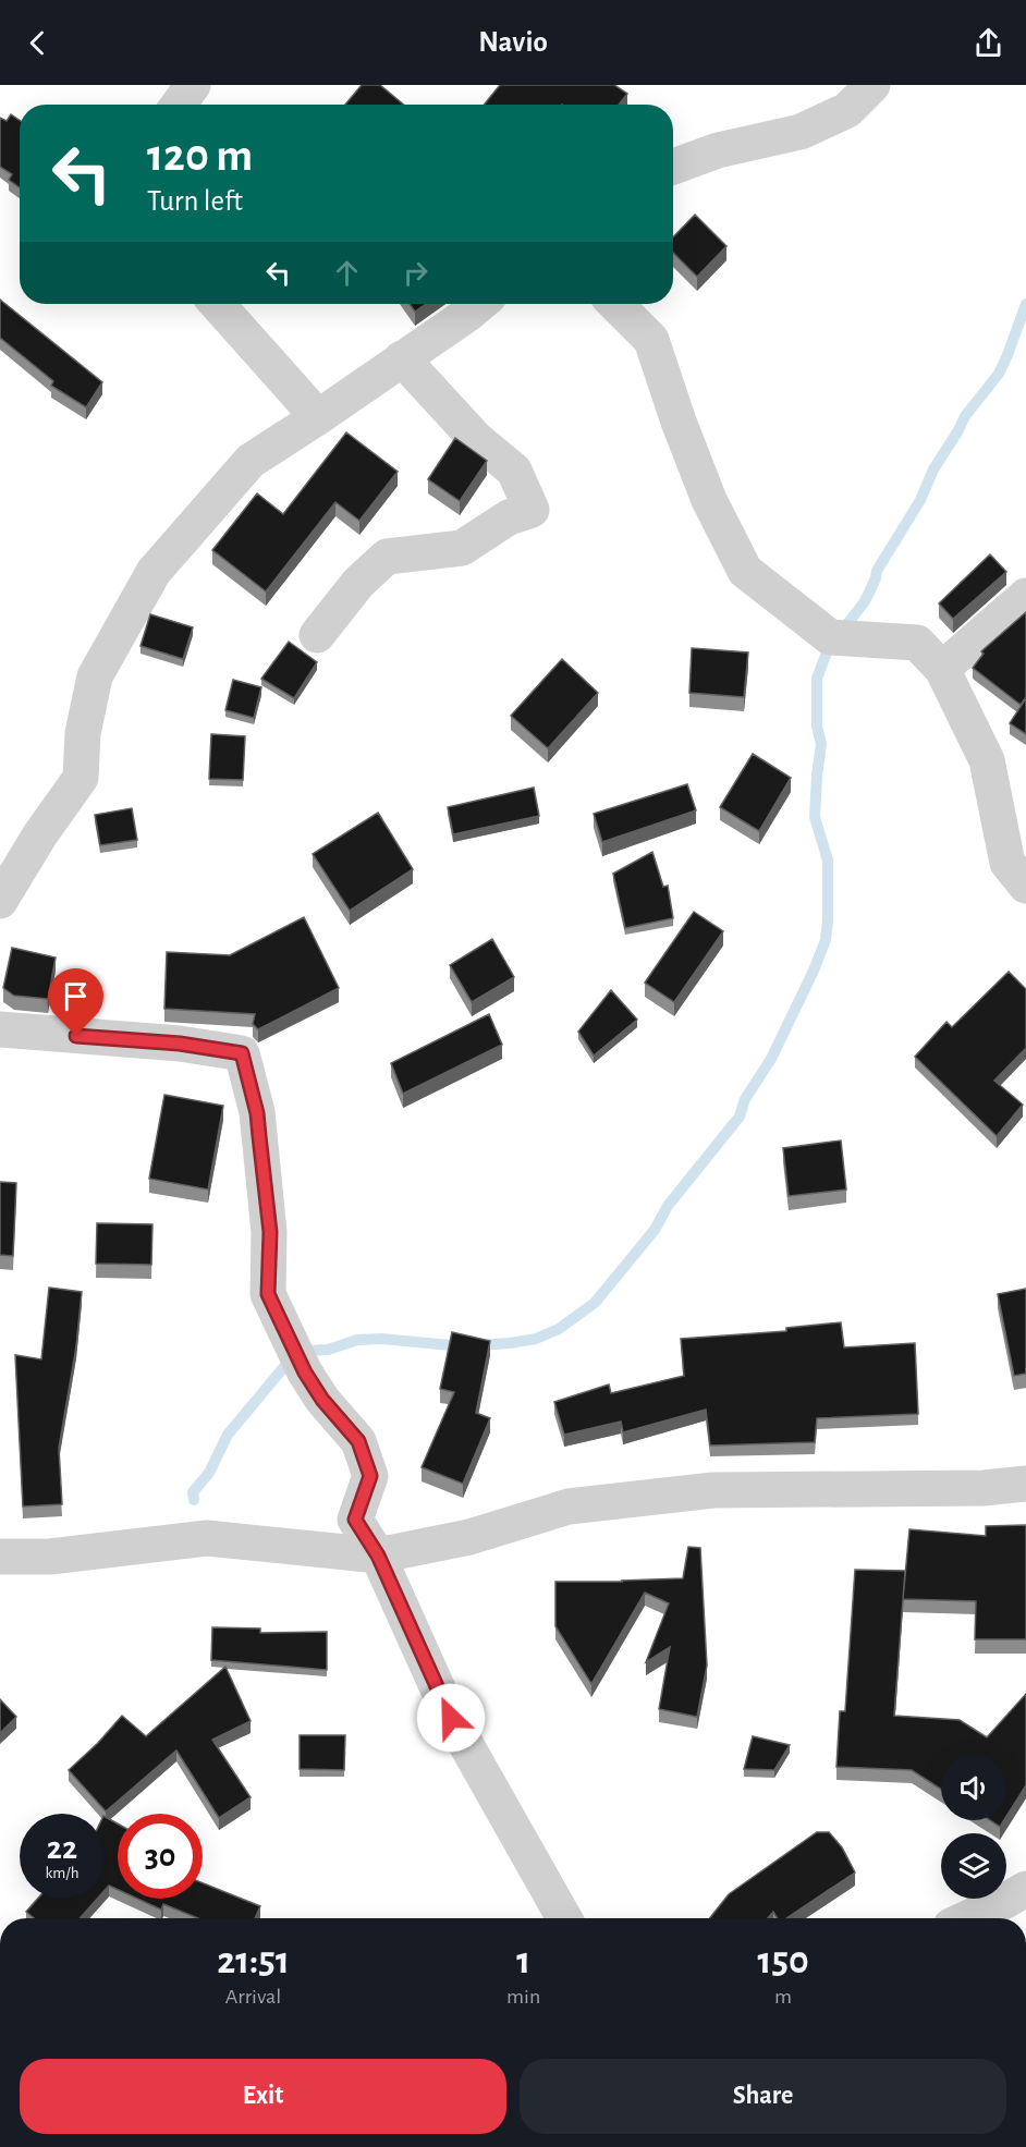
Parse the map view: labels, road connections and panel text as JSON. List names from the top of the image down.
{
  "page": {
    "header": "Navio",
    "turn": ["120 m", "Turn left"],
    "speed": "22 km/h",
    "limit": "30",
    "eta": [
      "21:51",
      "Arrival",
      "1",
      "min",
      "150",
      "m"
    ],
    "buttons": ["Exit", "Share"]
  }
}
